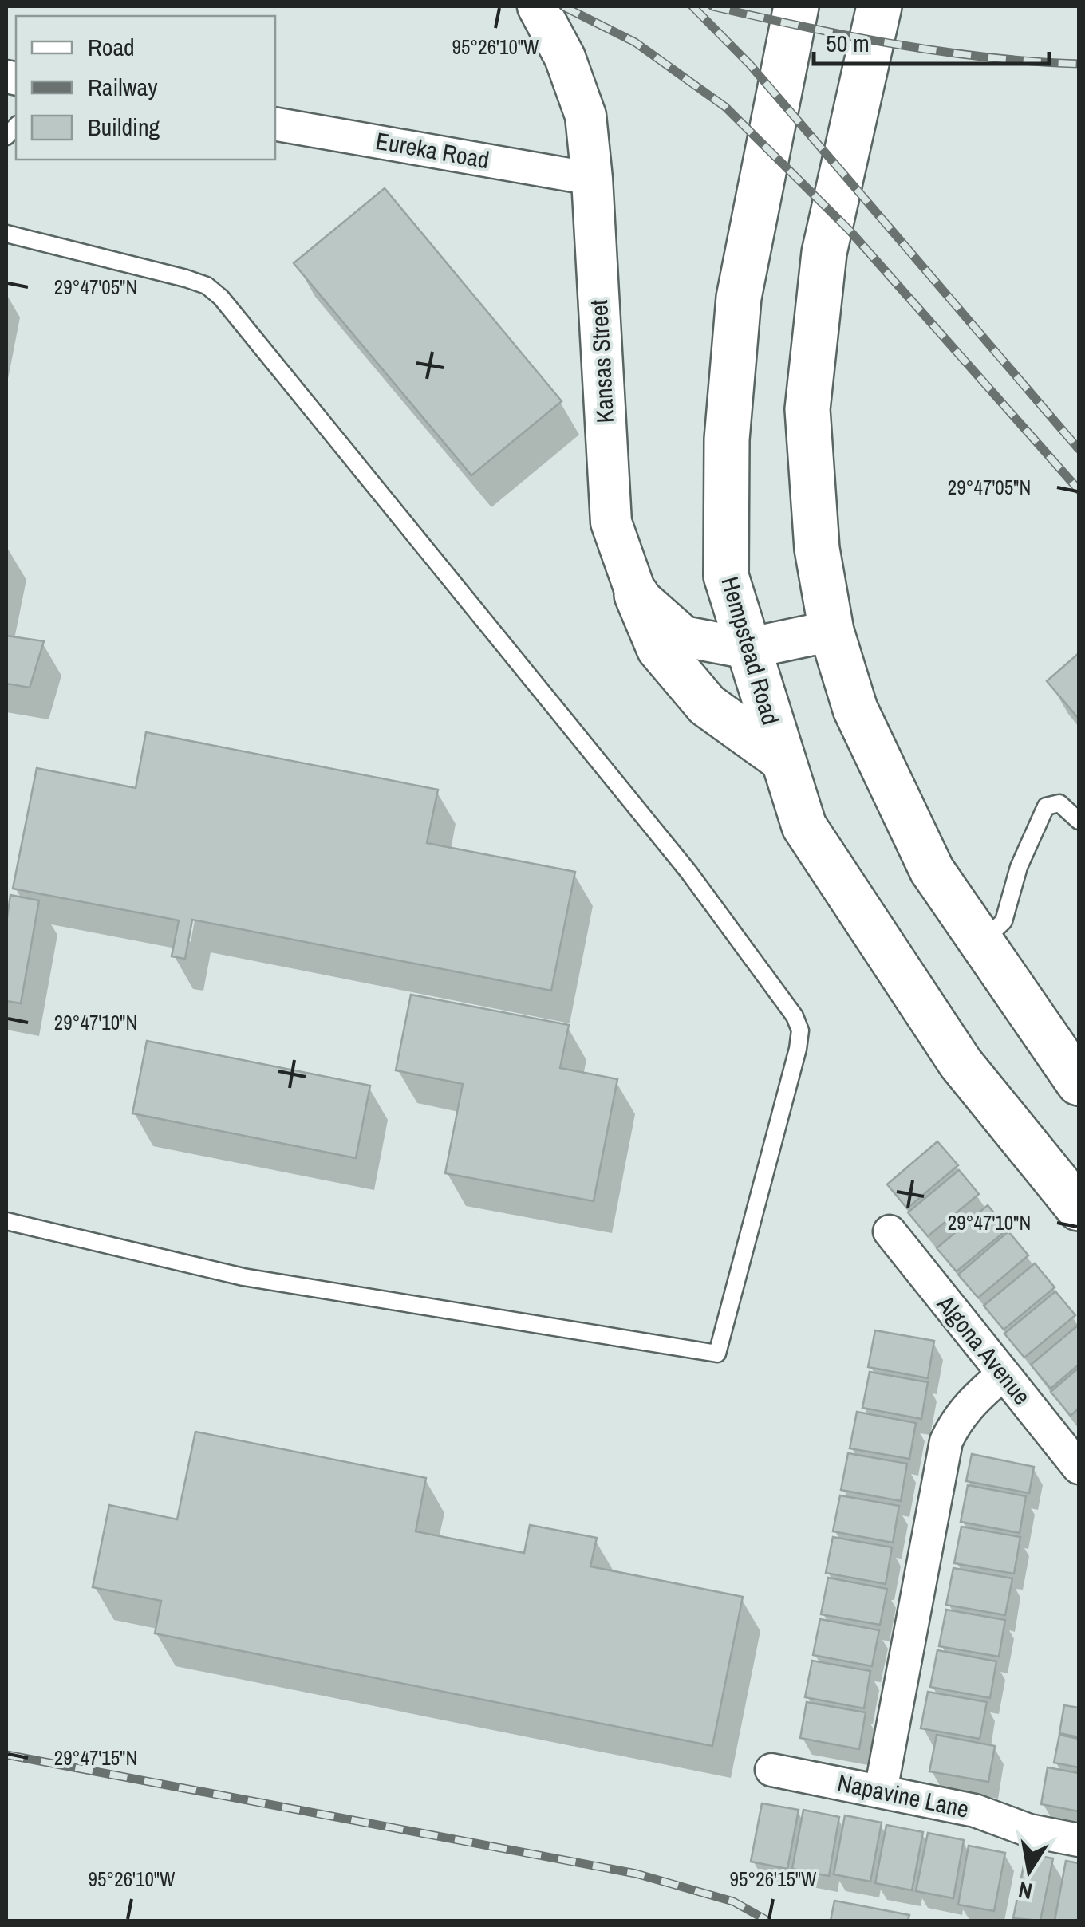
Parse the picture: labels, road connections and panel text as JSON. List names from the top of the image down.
{
  "streets": {
    "main road": ["Hempstead Road"],
    "street": [
      "Eureka Road",
      "Kansas Street",
      "Algona Avenue",
      "Napavine Lane"
    ]
  },
  "crossings": [
    ["Eureka Road", "Kansas Street"],
    ["Kansas Street", "Hempstead Road"]
  ],
  "legend": ["Road", "Railway", "Building"],
  "scale_bar": "50 m",
  "north": "bottom",
  "coordinates": [
    "95°26'10\"W",
    "29°47'05\"N",
    "29°47'10\"N",
    "29°47'15\"N",
    "95°26'15\"W"
  ]
}
